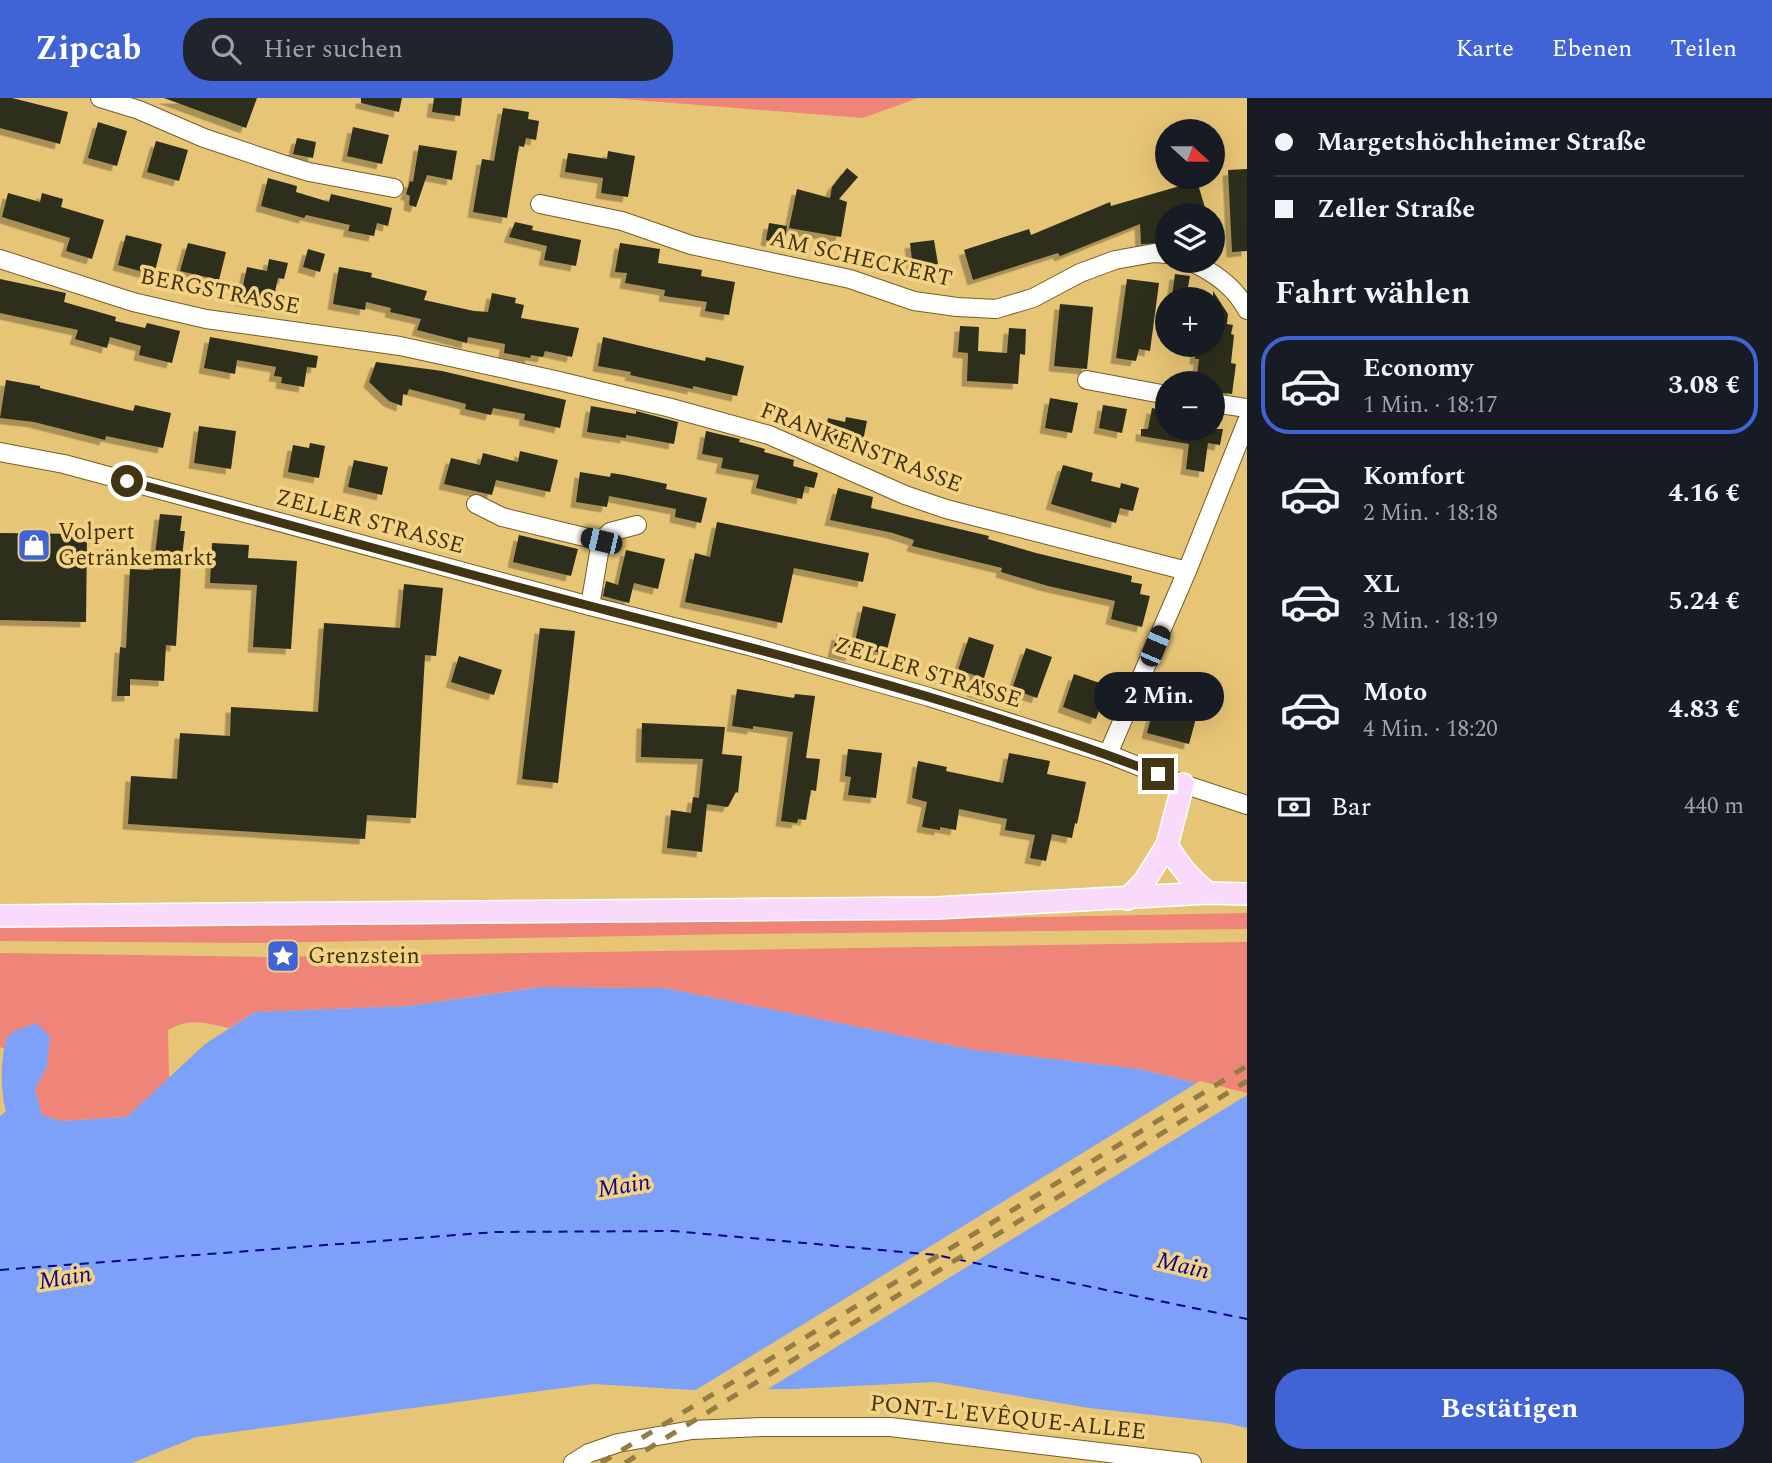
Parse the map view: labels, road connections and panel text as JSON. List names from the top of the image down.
{
  "streets": {
    "street": [
      "AM SCHECKERT",
      "BERGSTRASSE",
      "FRANKENSTRASSE",
      "ZELLER STRASSE",
      "PONT-L'EVÊQUE-ALLEE"
    ]
  },
  "crossings": [
    ["BERGSTRASSE", "FRANKENSTRASSE"]
  ],
  "water": ["Main"],
  "places": {
    "shop": ["Volpert Getränkemarkt"],
    "place": ["Grenzstein"]
  },
  "north": "right",
  "page": {
    "header": "Zipcab",
    "search": "Hier suchen",
    "nav": ["Karte", "Ebenen", "Teilen"],
    "banner": ["Margetshöchheimer Straße", "Zeller Straße"],
    "map_buttons": ["+", "−"],
    "heading": "Fahrt wählen",
    "list": [
      {
        "name": "Economy",
        "note": "1 Min. · 18:17",
        "value": "3.08 €"
      },
      {
        "name": "Komfort",
        "note": "2 Min. · 18:18",
        "value": "4.16 €"
      },
      {
        "name": "XL",
        "note": "3 Min. · 18:19",
        "value": "5.24 €"
      },
      {
        "name": "Moto",
        "note": "4 Min. · 18:20",
        "value": "4.83 €"
      }
    ],
    "bubble": "2 Min.",
    "pay": ["Bar", "440 m"],
    "buttons": "Bestätigen"
  }
}
